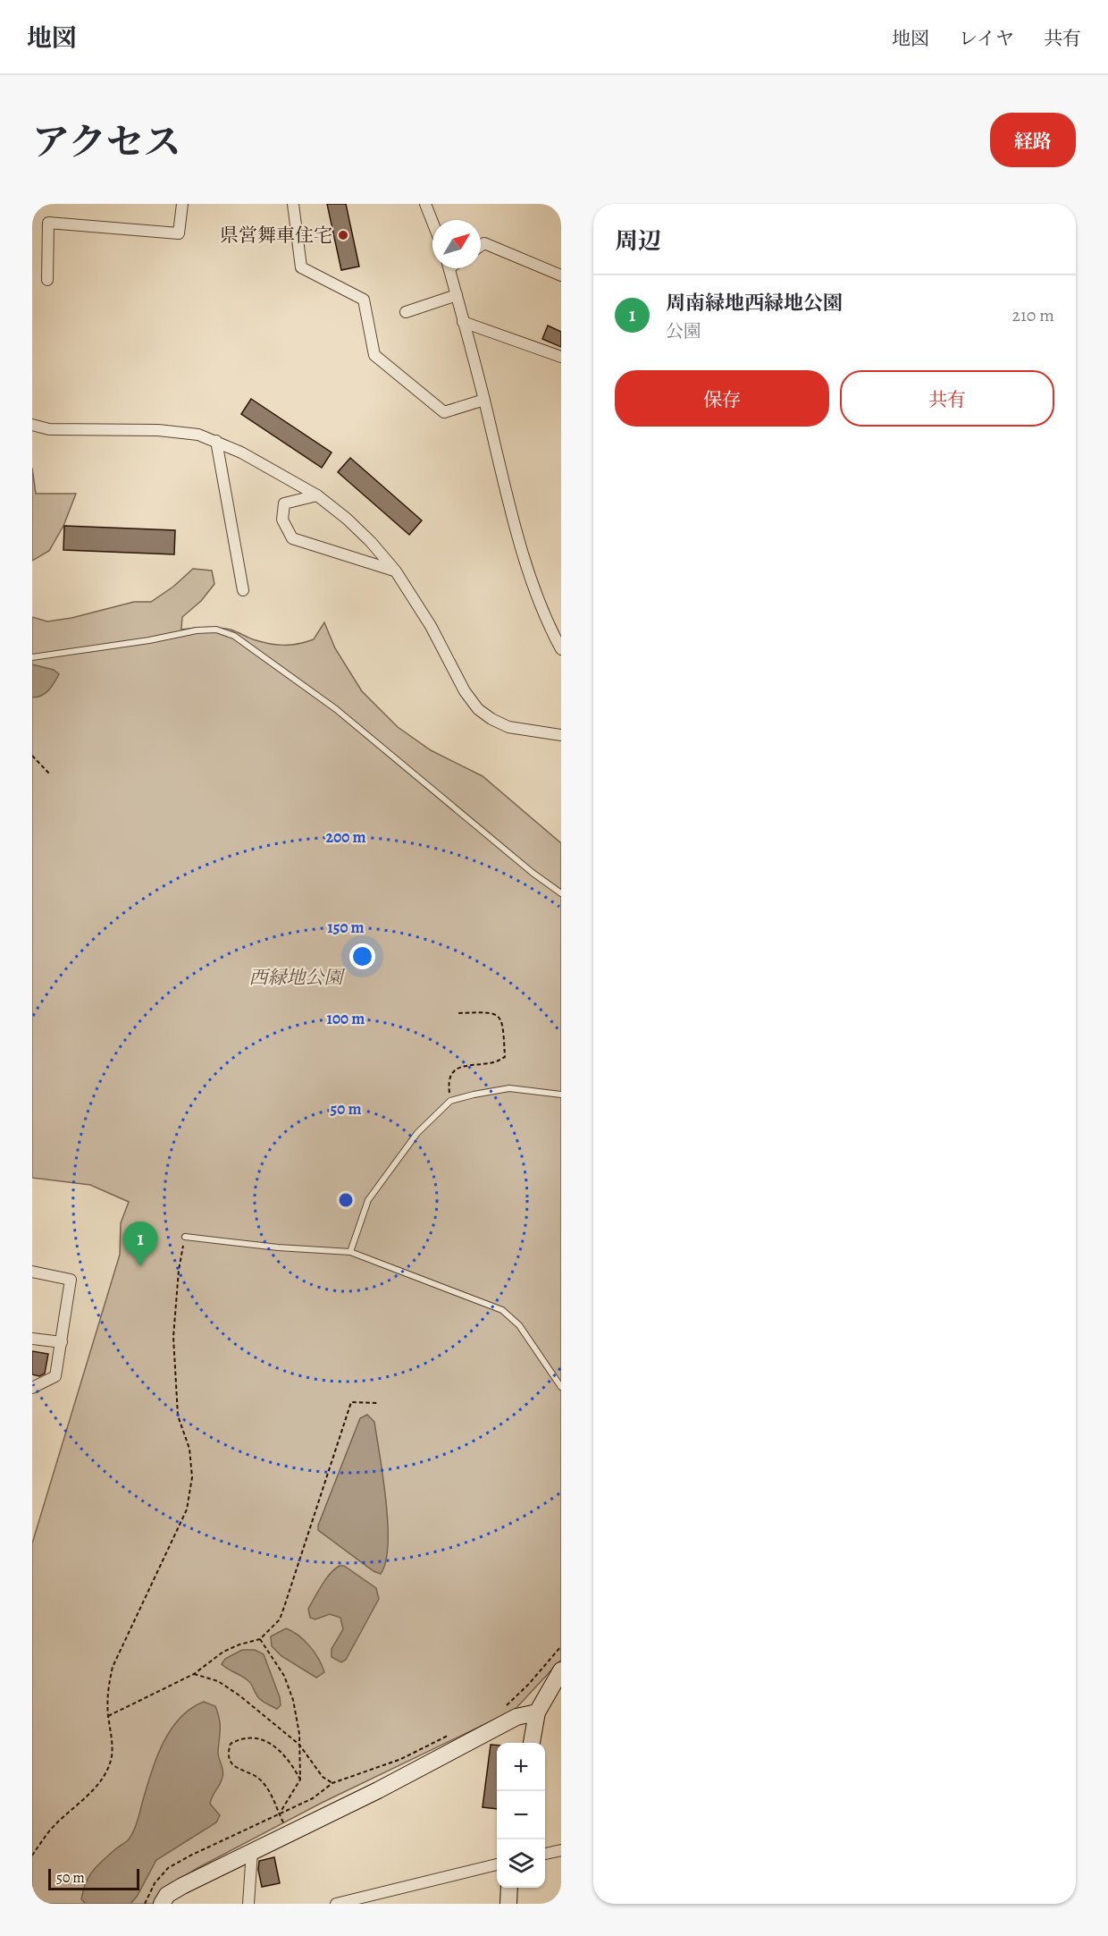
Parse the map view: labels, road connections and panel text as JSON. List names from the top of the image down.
{
  "parks": ["西緑地公園"],
  "places": ["県営舞車住宅"],
  "scale_bar": "50 m",
  "north": "top right",
  "page": {
    "header": "地図",
    "nav": ["地図", "レイヤ", "共有"],
    "title": "アクセス",
    "buttons": [
      "経路",
      ["保存", "共有"]
    ],
    "heading": "周辺",
    "list": [
      {
        "mark": "1",
        "name": "周南緑地西緑地公園",
        "note": "公園",
        "value": "210 m"
      }
    ],
    "pins": "1",
    "map_buttons": ["+", "−"],
    "scale": "50 m"
  },
  "rings": [
    "200 m",
    "150 m",
    "100 m",
    "50 m"
  ]
}
